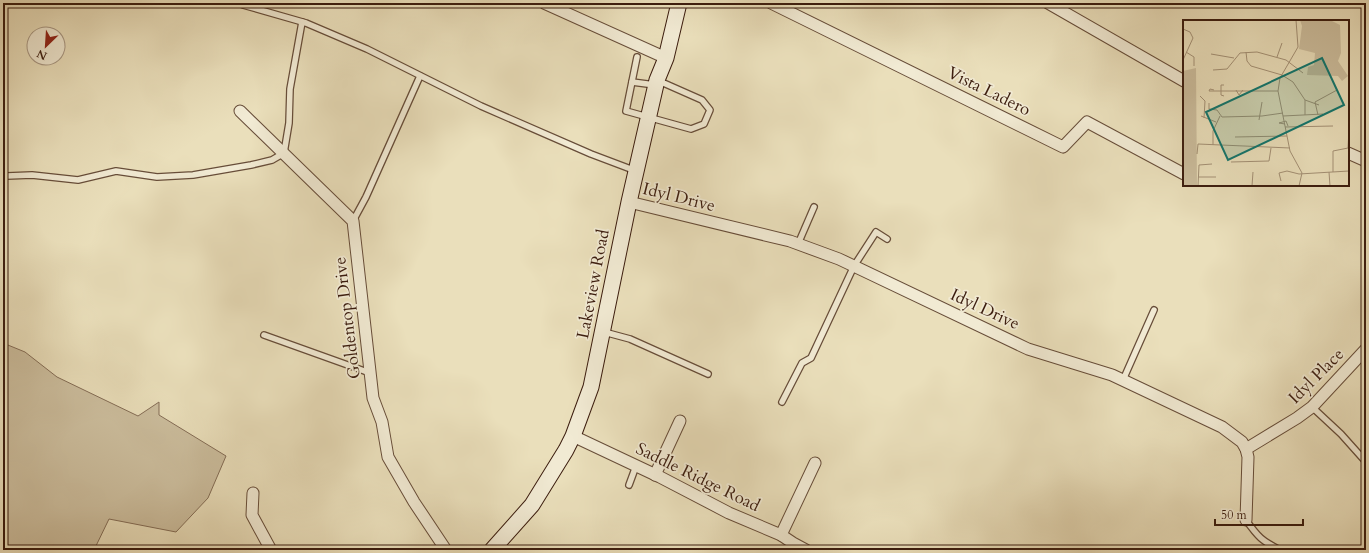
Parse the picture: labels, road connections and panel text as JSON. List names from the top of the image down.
{
  "streets": {
    "street": [
      "Vista Ladero",
      "Idyl Drive",
      "Lakeview Road",
      "Goldentop Drive",
      "Idyl Place",
      "Saddle Ridge Road"
    ]
  },
  "crossings": [
    ["Idyl Drive", "Lakeview Road"],
    ["Idyl Drive", "Idyl Place"],
    ["Lakeview Road", "Saddle Ridge Road"]
  ],
  "scale_bar": "50 m",
  "north": "bottom left"
}
